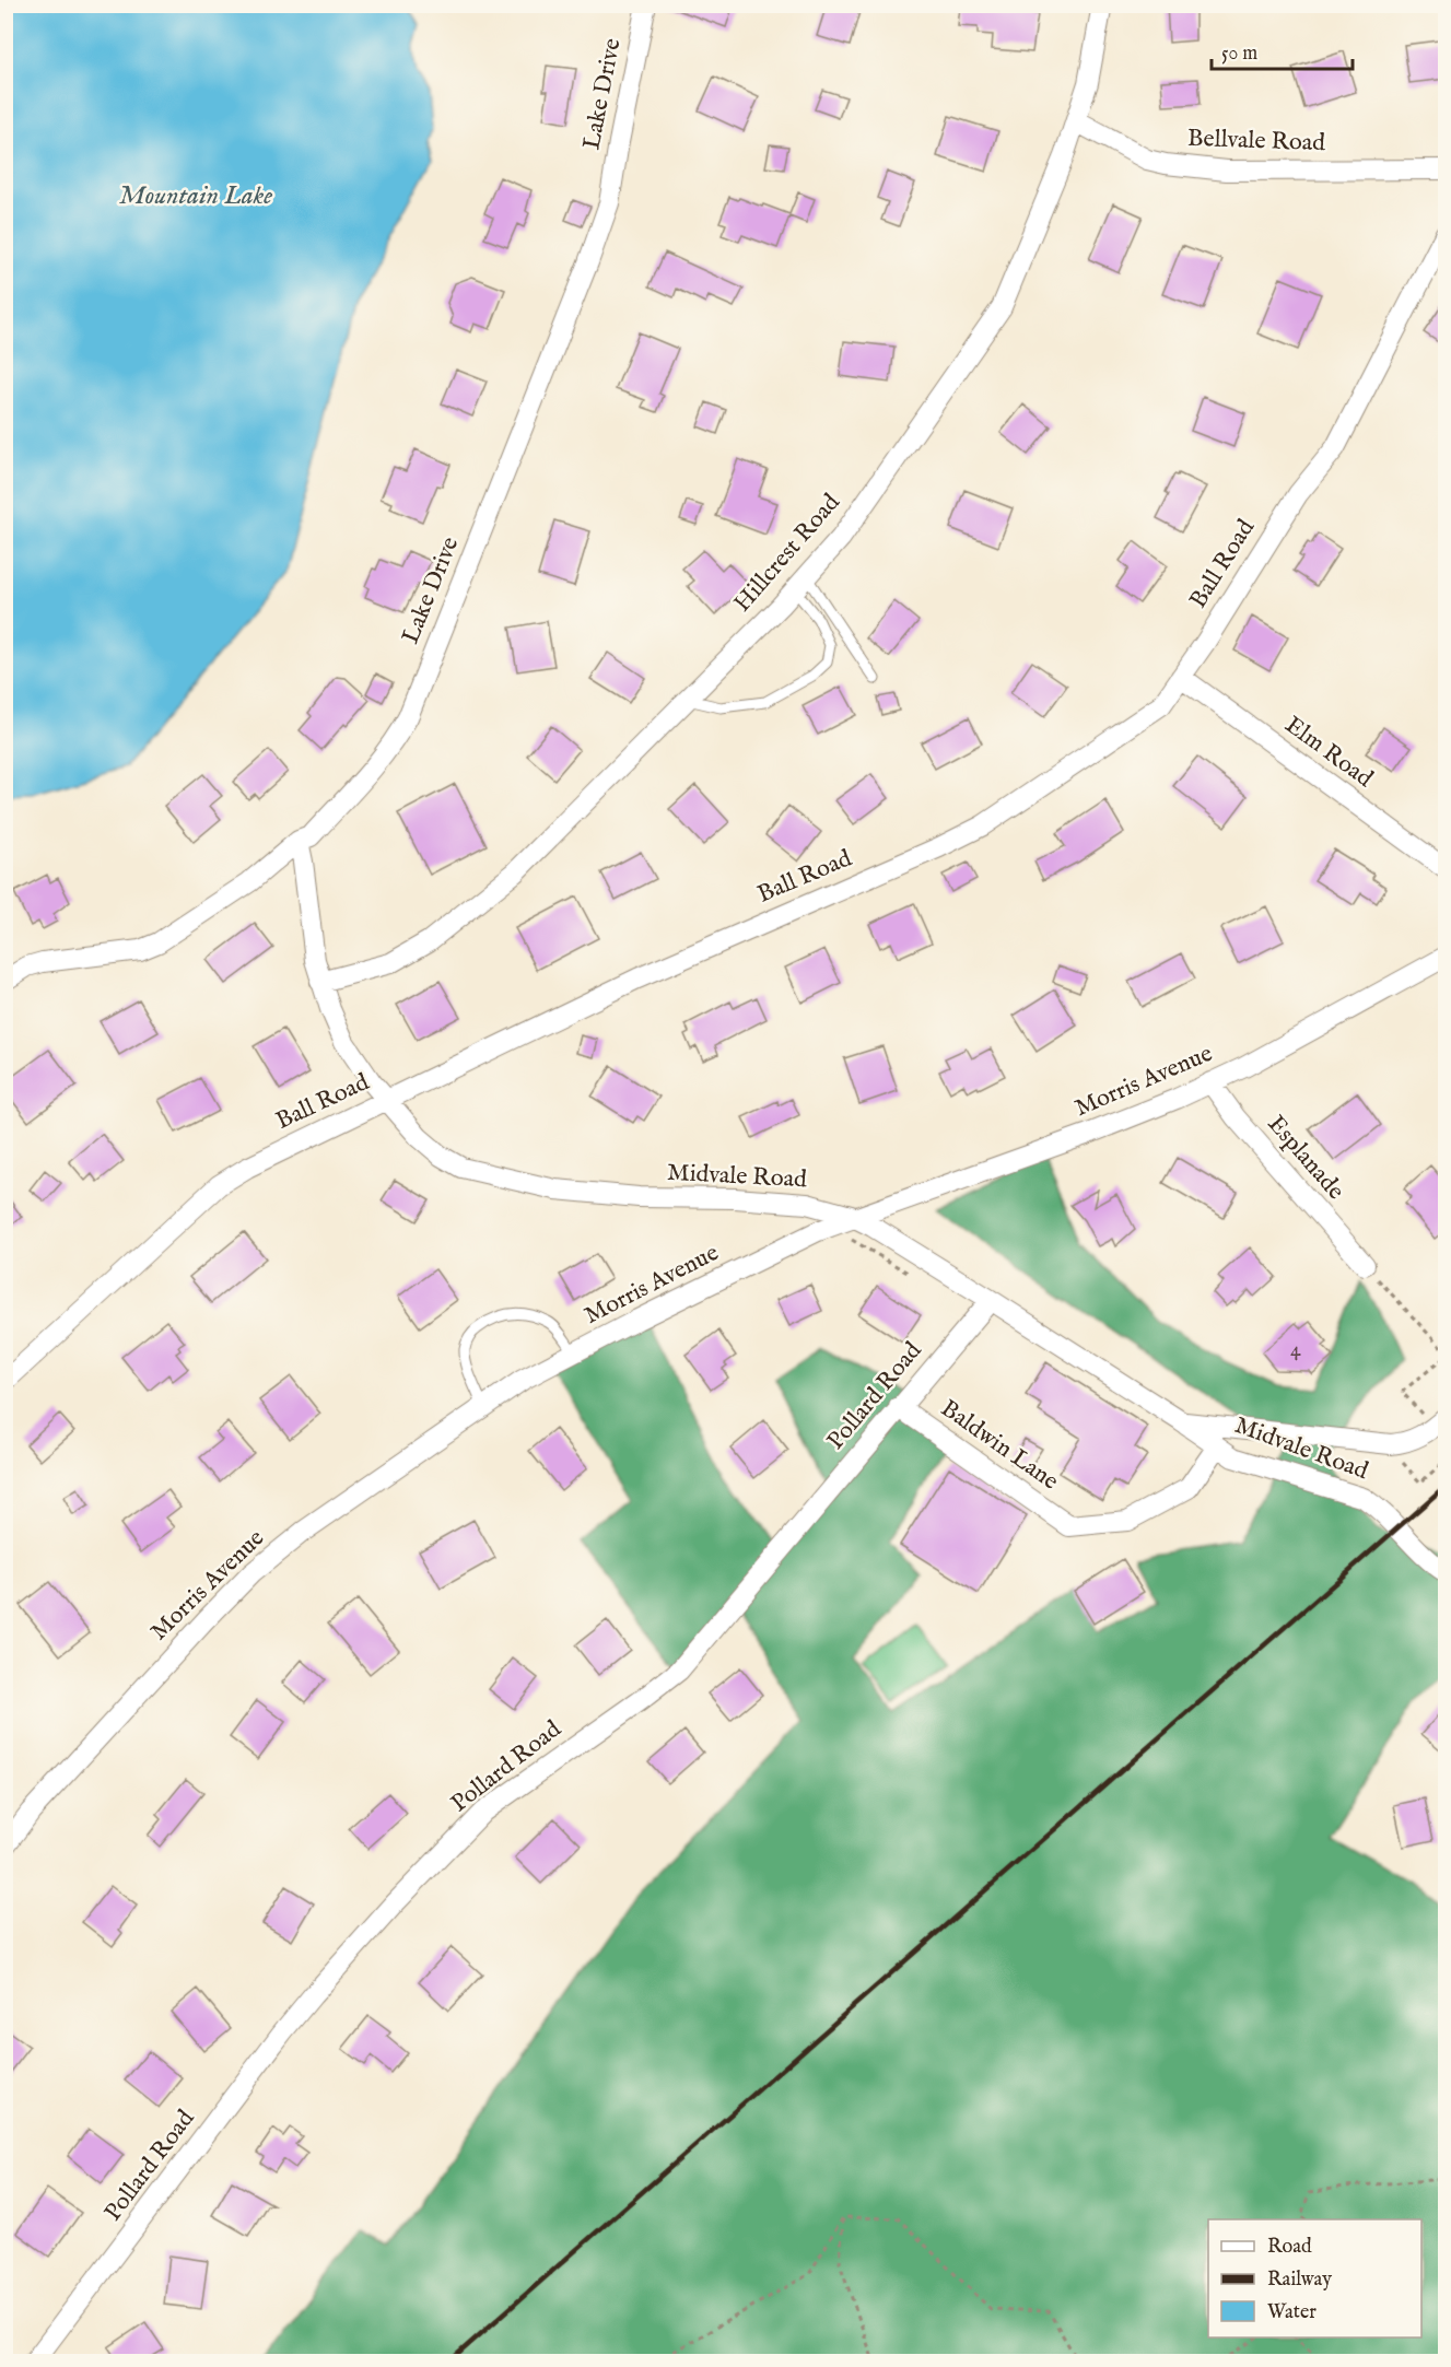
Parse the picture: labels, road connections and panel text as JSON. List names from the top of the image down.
{
  "streets": {
    "street": [
      "Lake Drive",
      "Bellvale Road",
      "Hillcrest Road",
      "Ball Road",
      "Elm Road",
      "Morris Avenue",
      "Esplanade",
      "Midvale Road",
      "Pollard Road",
      "Baldwin Lane"
    ]
  },
  "crossings": [
    ["Lake Drive", "Midvale Road"],
    ["Bellvale Road", "Hillcrest Road"],
    ["Hillcrest Road", "Midvale Road"],
    ["Ball Road", "Elm Road"],
    ["Ball Road", "Midvale Road"],
    ["Morris Avenue", "Esplanade"],
    ["Morris Avenue", "Midvale Road"],
    ["Midvale Road", "Pollard Road"],
    ["Midvale Road", "Baldwin Lane"],
    ["Pollard Road", "Baldwin Lane"]
  ],
  "water": ["Mountain Lake"],
  "house_numbers": ["4"],
  "legend": ["Road", "Railway", "Water"],
  "scale_bar": "50 m"
}
